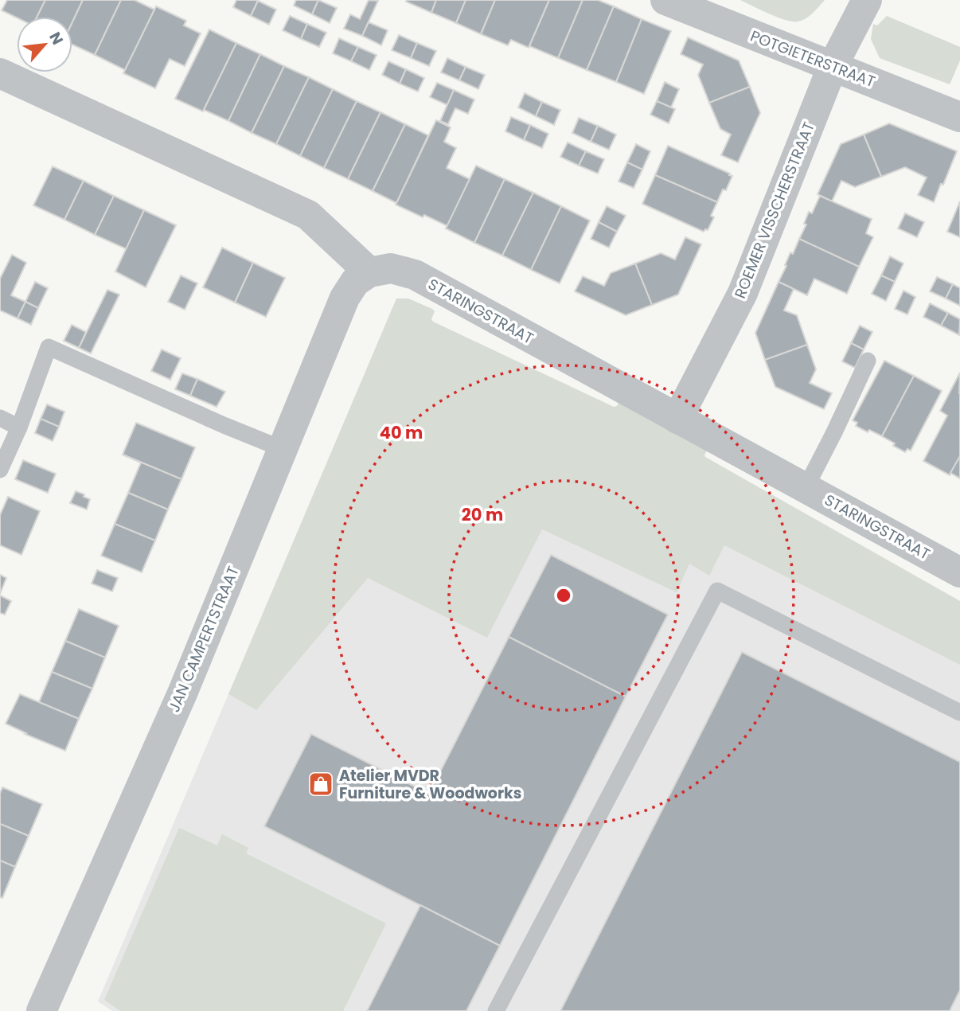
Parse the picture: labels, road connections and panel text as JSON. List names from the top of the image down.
{
  "streets": {
    "street": [
      "POTGIETERSTRAAT",
      "ROEMER VISSCHERSTRAAT",
      "STARINGSTRAAT",
      "JAN CAMPERTSTRAAT"
    ]
  },
  "crossings": [
    ["POTGIETERSTRAAT", "ROEMER VISSCHERSTRAAT"],
    ["ROEMER VISSCHERSTRAAT", "STARINGSTRAAT"],
    ["STARINGSTRAAT", "JAN CAMPERTSTRAAT"]
  ],
  "places": {
    "shop": ["Atelier MVDR Furniture & Woodworks"]
  },
  "north": "top right",
  "rings": ["40 m", "20 m"]
}
